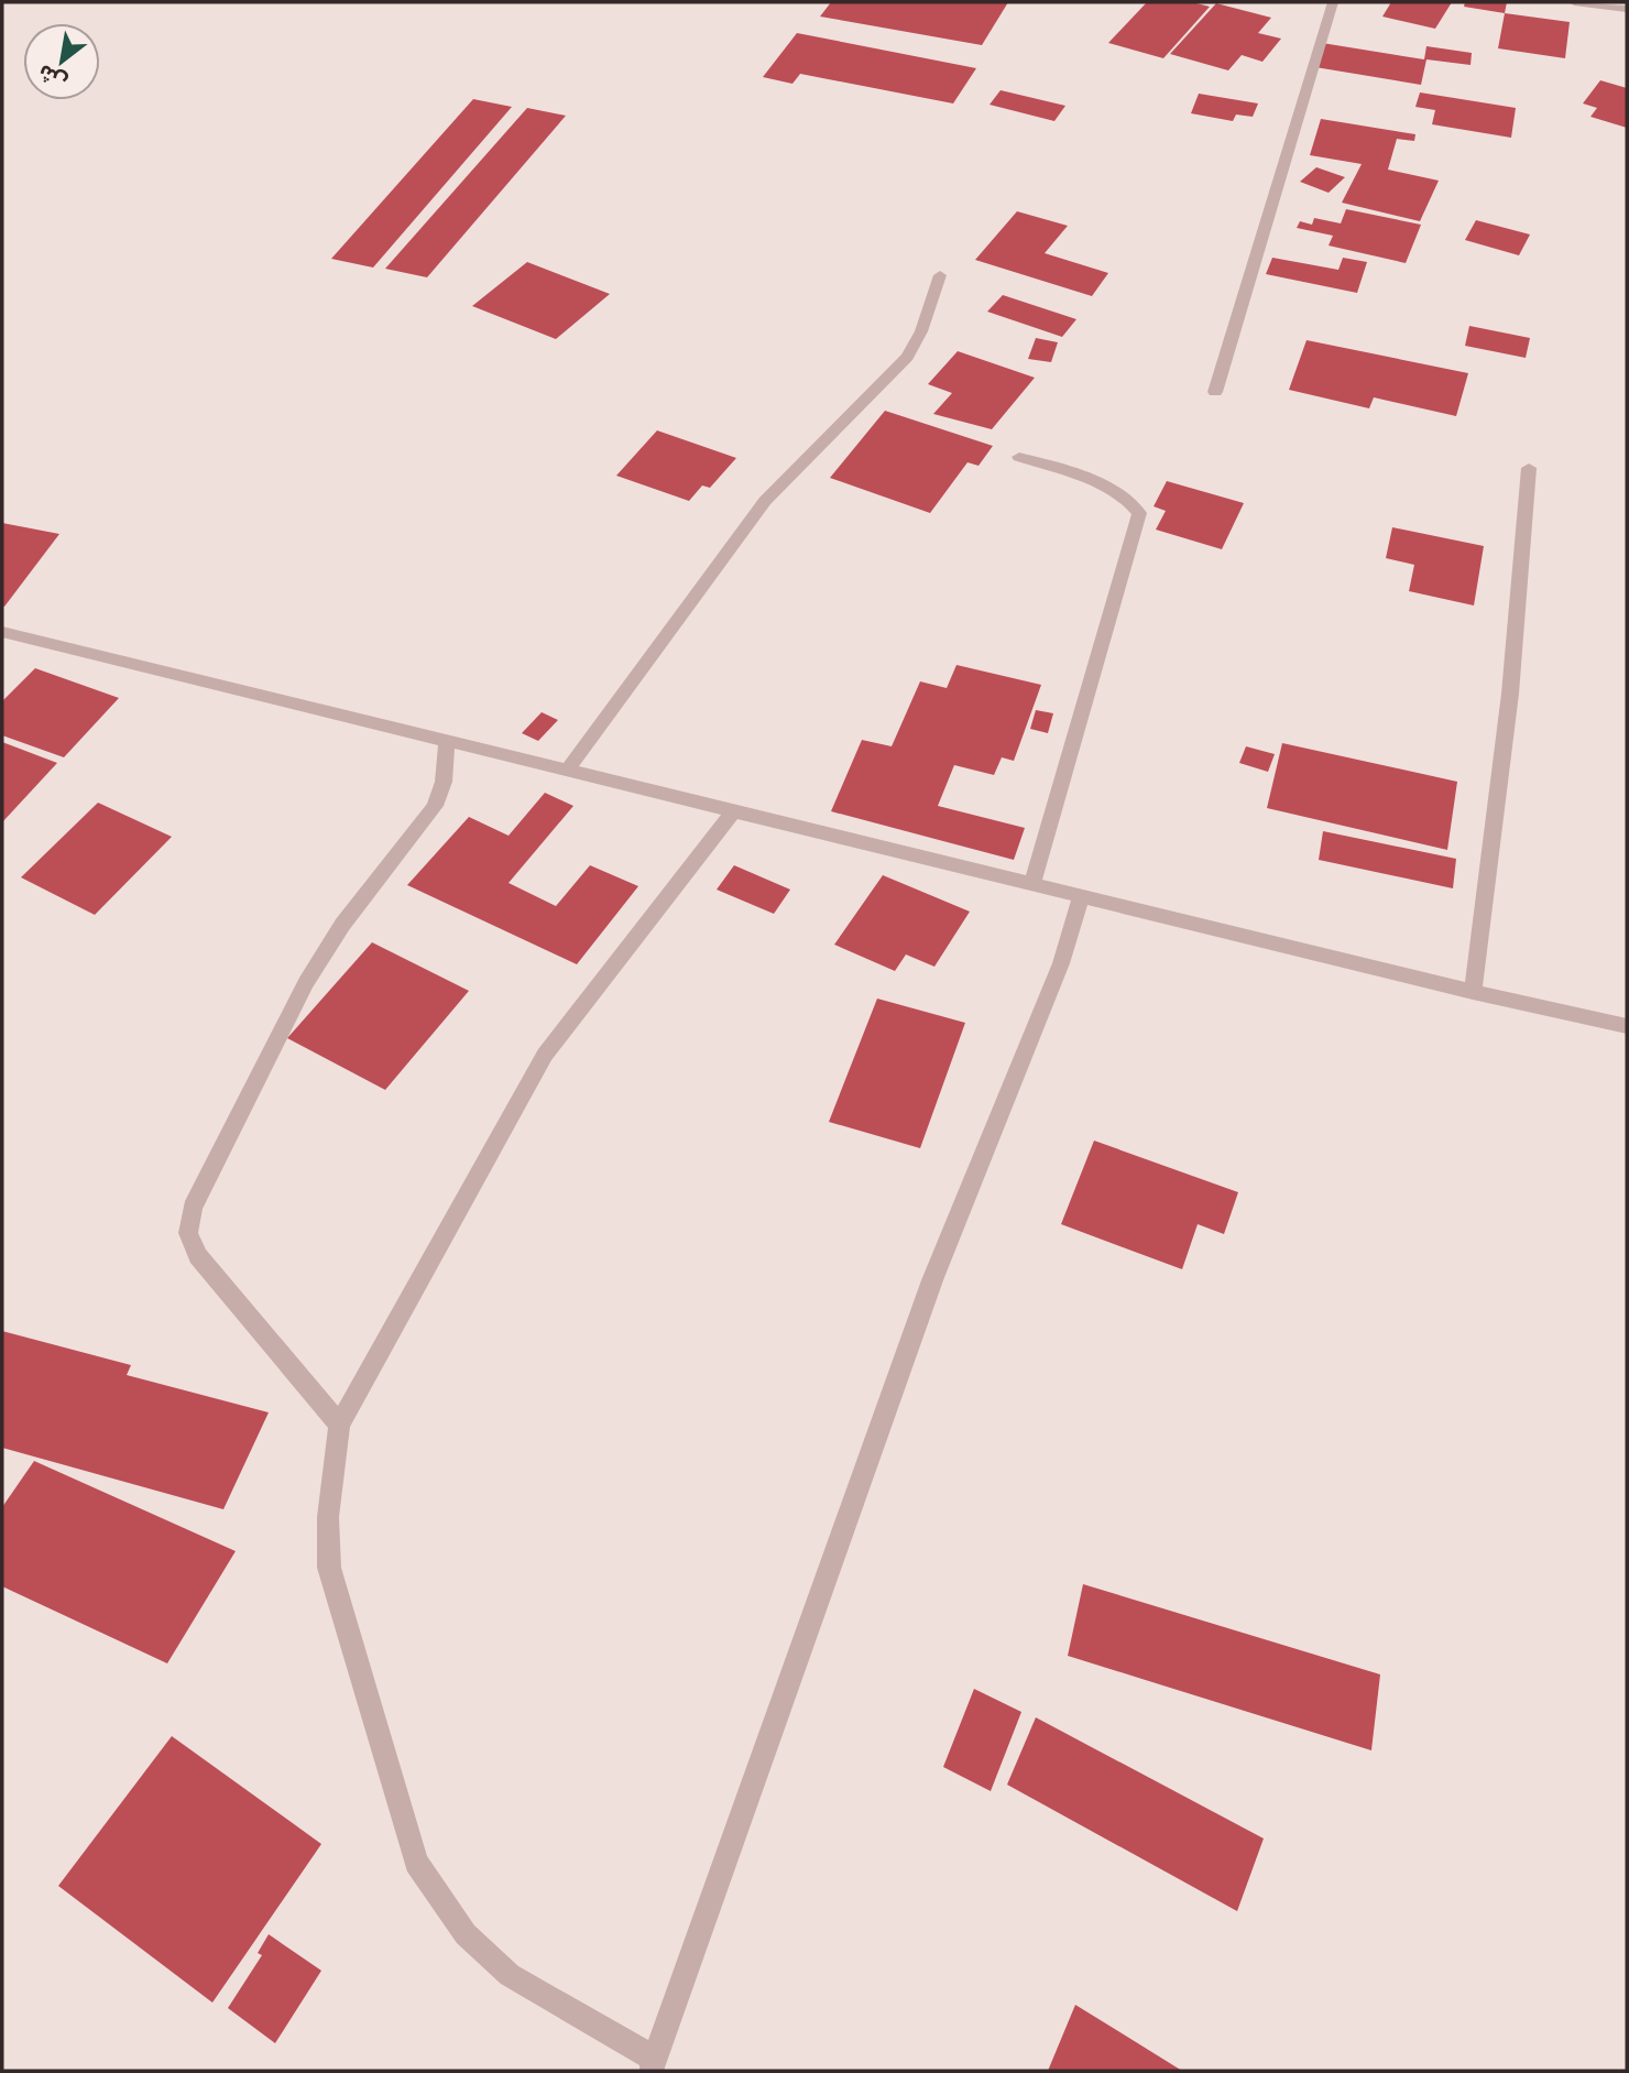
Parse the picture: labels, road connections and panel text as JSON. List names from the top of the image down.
{
  "north": "bottom left"
}
